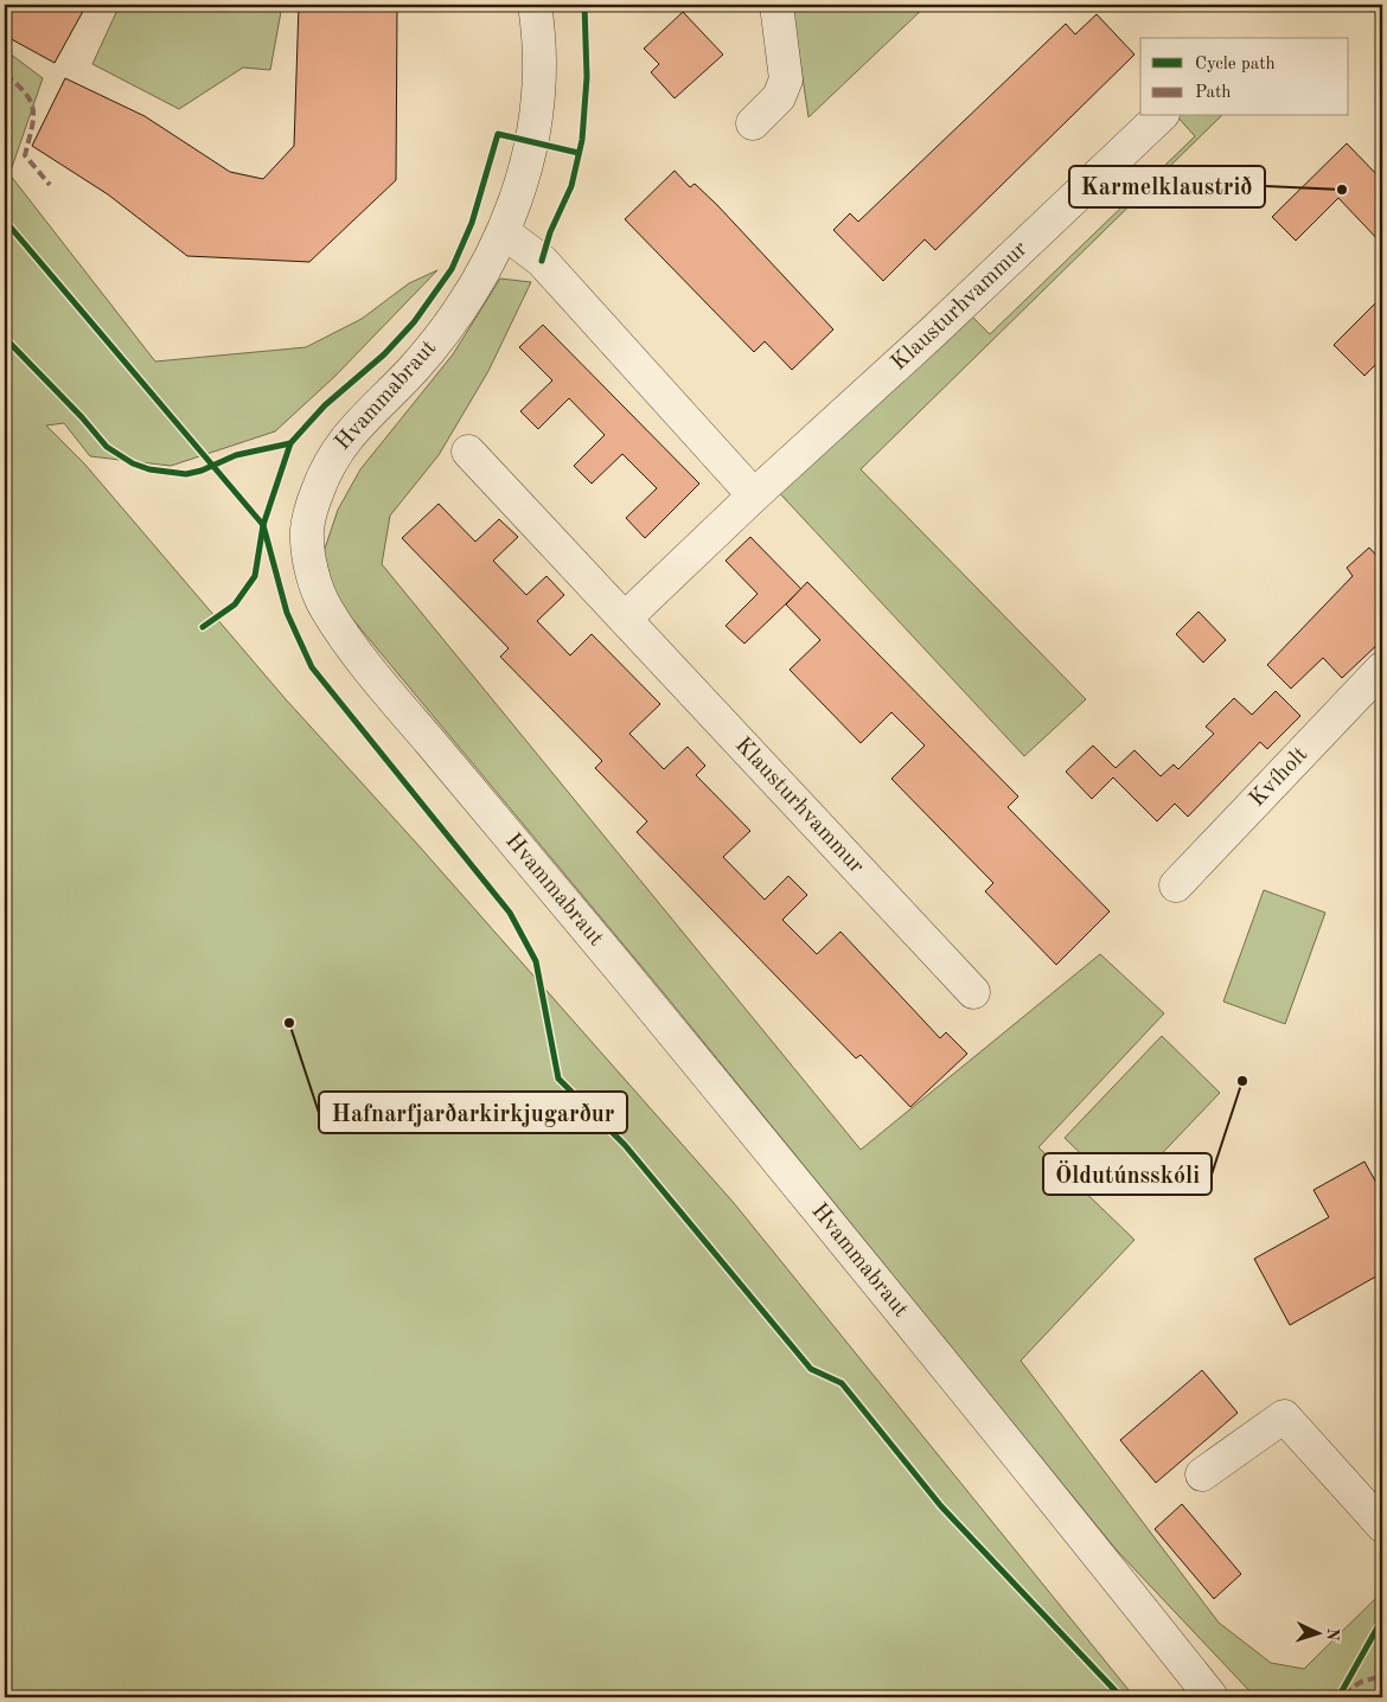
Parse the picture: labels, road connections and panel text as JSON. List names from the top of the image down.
{
  "streets": {
    "street": ["Klausturhvammur", "Hvammabraut", "Kvíholt"]
  },
  "places": ["Karmelklaustrið", "Hafnarfjarðarkirkjugarður", "Öldutúnsskóli"],
  "legend": ["Cycle path", "Path"],
  "north": "right"
}
